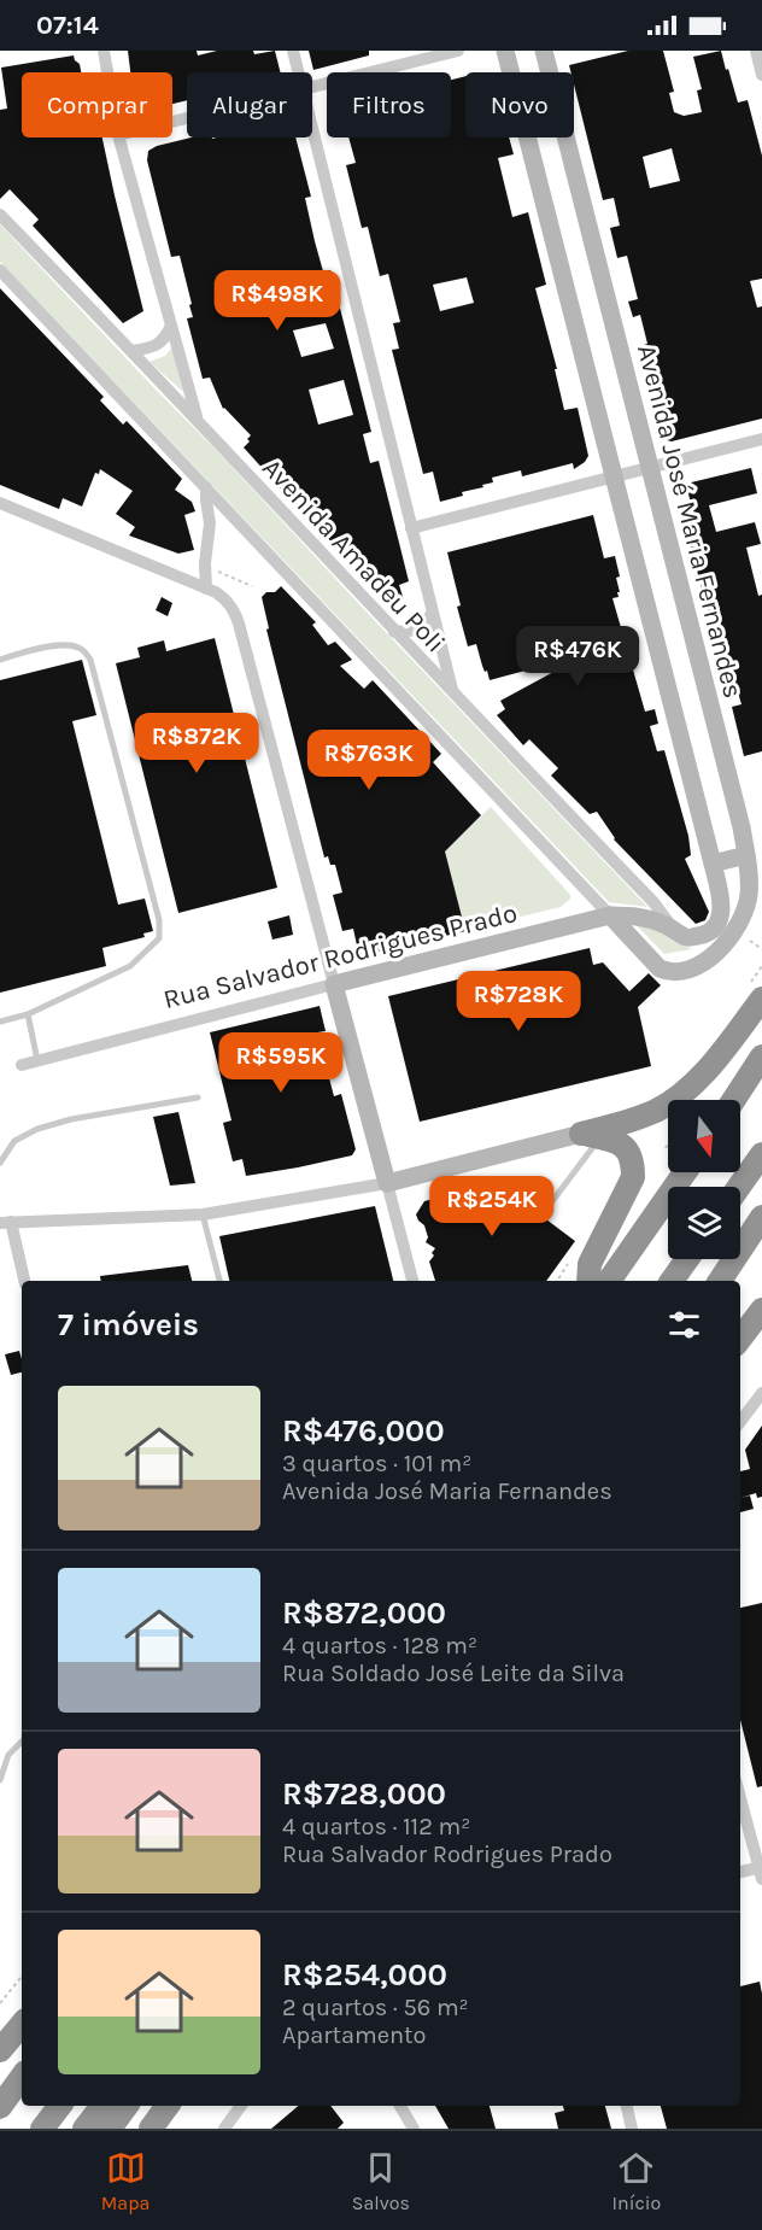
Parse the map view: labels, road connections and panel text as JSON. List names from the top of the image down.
{
  "streets": {
    "main road": ["Avenida José Maria Fernandes", "Rua Salvador Rodrigues Prado"],
    "street": ["Avenida Amadeu Poli"]
  },
  "crossings": [
    ["Avenida José Maria Fernandes", "Rua Salvador Rodrigues Prado"],
    ["Avenida Amadeu Poli", "Rua Salvador Rodrigues Prado"]
  ],
  "north": "bottom",
  "page": {
    "status": "07:14",
    "chip": [
      "Comprar",
      "Alugar",
      "Filtros",
      "Novo"
    ],
    "price": [
      "R$498K",
      "R$476K",
      "R$872K",
      "R$763K",
      "R$728K",
      "R$595K",
      "R$254K"
    ],
    "heading": "7 imóveis",
    "list": [
      {
        "name": "R$476,000",
        "note": "3 quartos · 101 m² · Avenida José Maria Fernandes"
      },
      {
        "name": "R$872,000",
        "note": "4 quartos · 128 m² · Rua Soldado José Leite da Silva"
      },
      {
        "name": "R$728,000",
        "note": "4 quartos · 112 m² · Rua Salvador Rodrigues Prado"
      },
      {
        "name": "R$254,000",
        "note": "2 quartos · 56 m² · Apartamento"
      }
    ],
    "tabs": ["Mapa", "Salvos", "Início"]
  }
}
